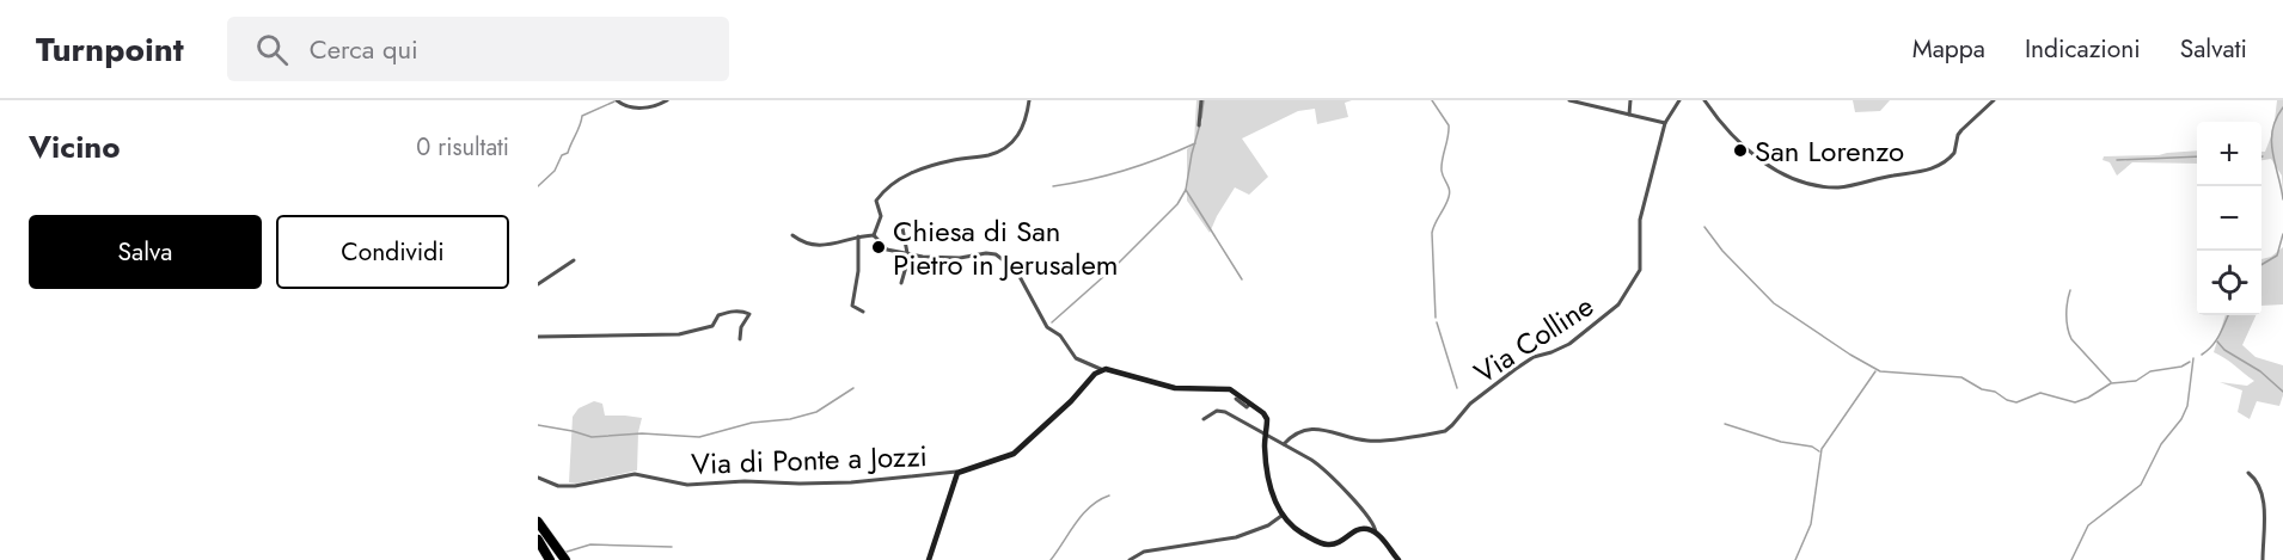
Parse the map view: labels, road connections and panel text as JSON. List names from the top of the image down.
{
  "streets": {
    "street": ["Via Colline", "Via di Ponte a Jozzi"]
  },
  "places": ["San Lorenzo", "Chiesa di San Pietro in Jerusalem"],
  "page": {
    "header": "Turnpoint",
    "search": "Cerca qui",
    "nav": ["Mappa", "Indicazioni", "Salvati"],
    "heading": ["Vicino", "0 risultati"],
    "map_buttons": ["+", "−"],
    "buttons": ["Salva", "Condividi"]
  }
}
